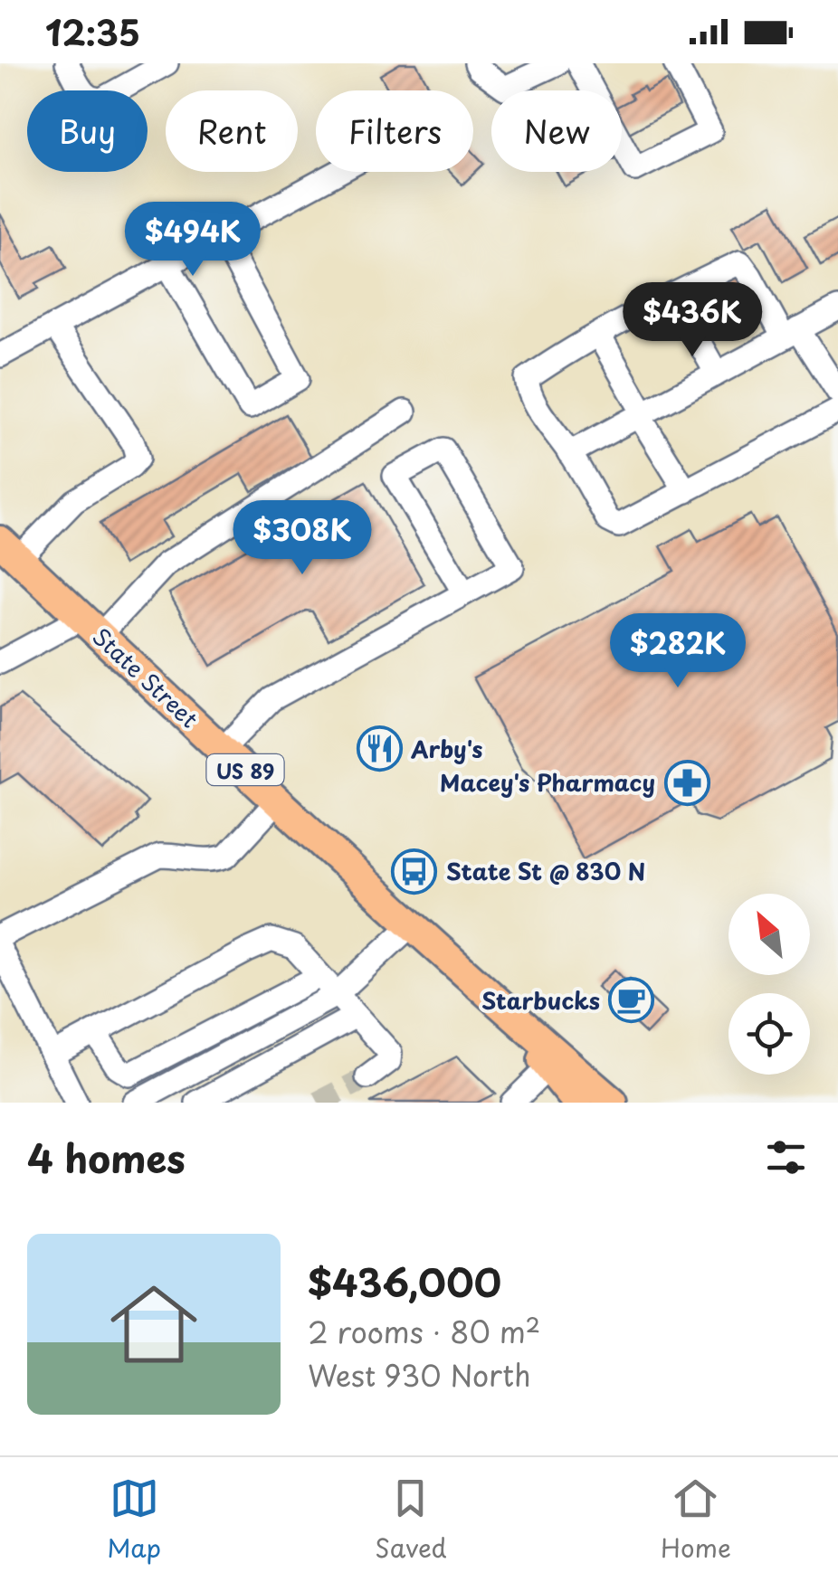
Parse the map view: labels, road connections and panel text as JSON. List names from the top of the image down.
{
  "streets": {
    "main road": ["State Street", "US 89"]
  },
  "places": {
    "restaurant": ["Arby's"],
    "pharmacy": ["Macey's Pharmacy"],
    "bus stop": ["State St @ 830 N"],
    "cafe": ["Starbucks"]
  },
  "north": "top left",
  "page": {
    "status": "12:35",
    "chip": [
      "Buy",
      "Rent",
      "Filters",
      "New"
    ],
    "price": [
      "$494K",
      "$436K",
      "$308K",
      "$282K"
    ],
    "heading": "4 homes",
    "list": [
      {
        "name": "$436,000",
        "note": "2 rooms · 80 m² · West 930 North"
      }
    ],
    "tabs": ["Map", "Saved", "Home"]
  }
}
